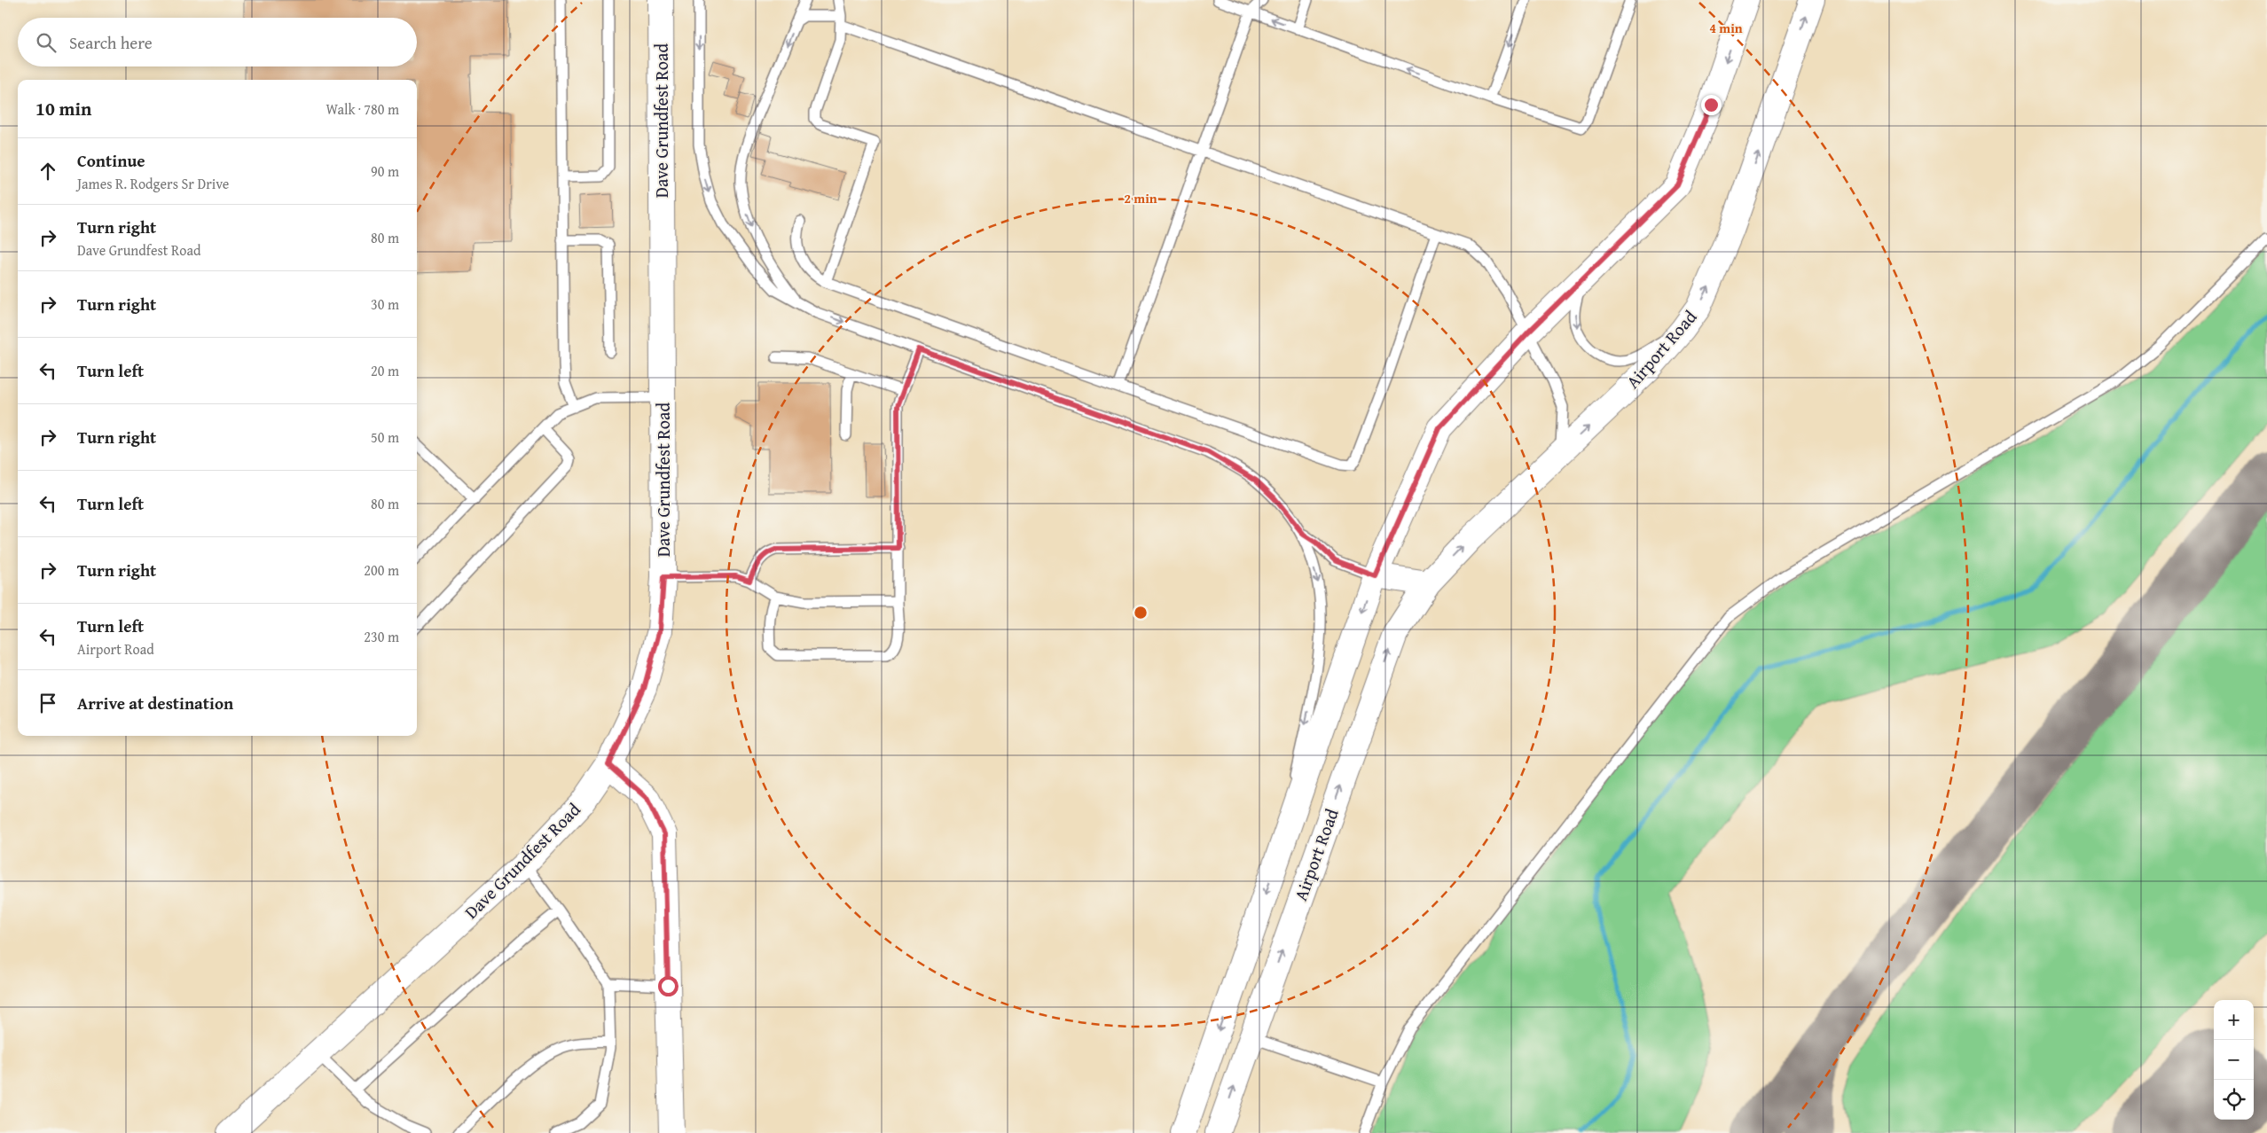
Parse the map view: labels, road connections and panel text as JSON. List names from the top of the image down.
{
  "streets": {
    "main road": ["Dave Grundfest Road", "Airport Road"]
  },
  "page": {
    "search": "Search here",
    "heading": ["10 min", "Walk · 780 m"],
    "list": [
      ["Continue", "James R. Rodgers Sr Drive", "90 m"],
      ["Turn right", "Dave Grundfest Road", "80 m"],
      ["Turn right", "30 m"],
      ["Turn left", "20 m"],
      ["Turn right", "50 m"],
      ["Turn left", "80 m"],
      ["Turn right", "200 m"],
      ["Turn left", "Airport Road", "230 m"],
      "Arrive at destination"
    ],
    "map_buttons": ["+", "−"]
  },
  "rings": ["4 min", "2 min"]
}
